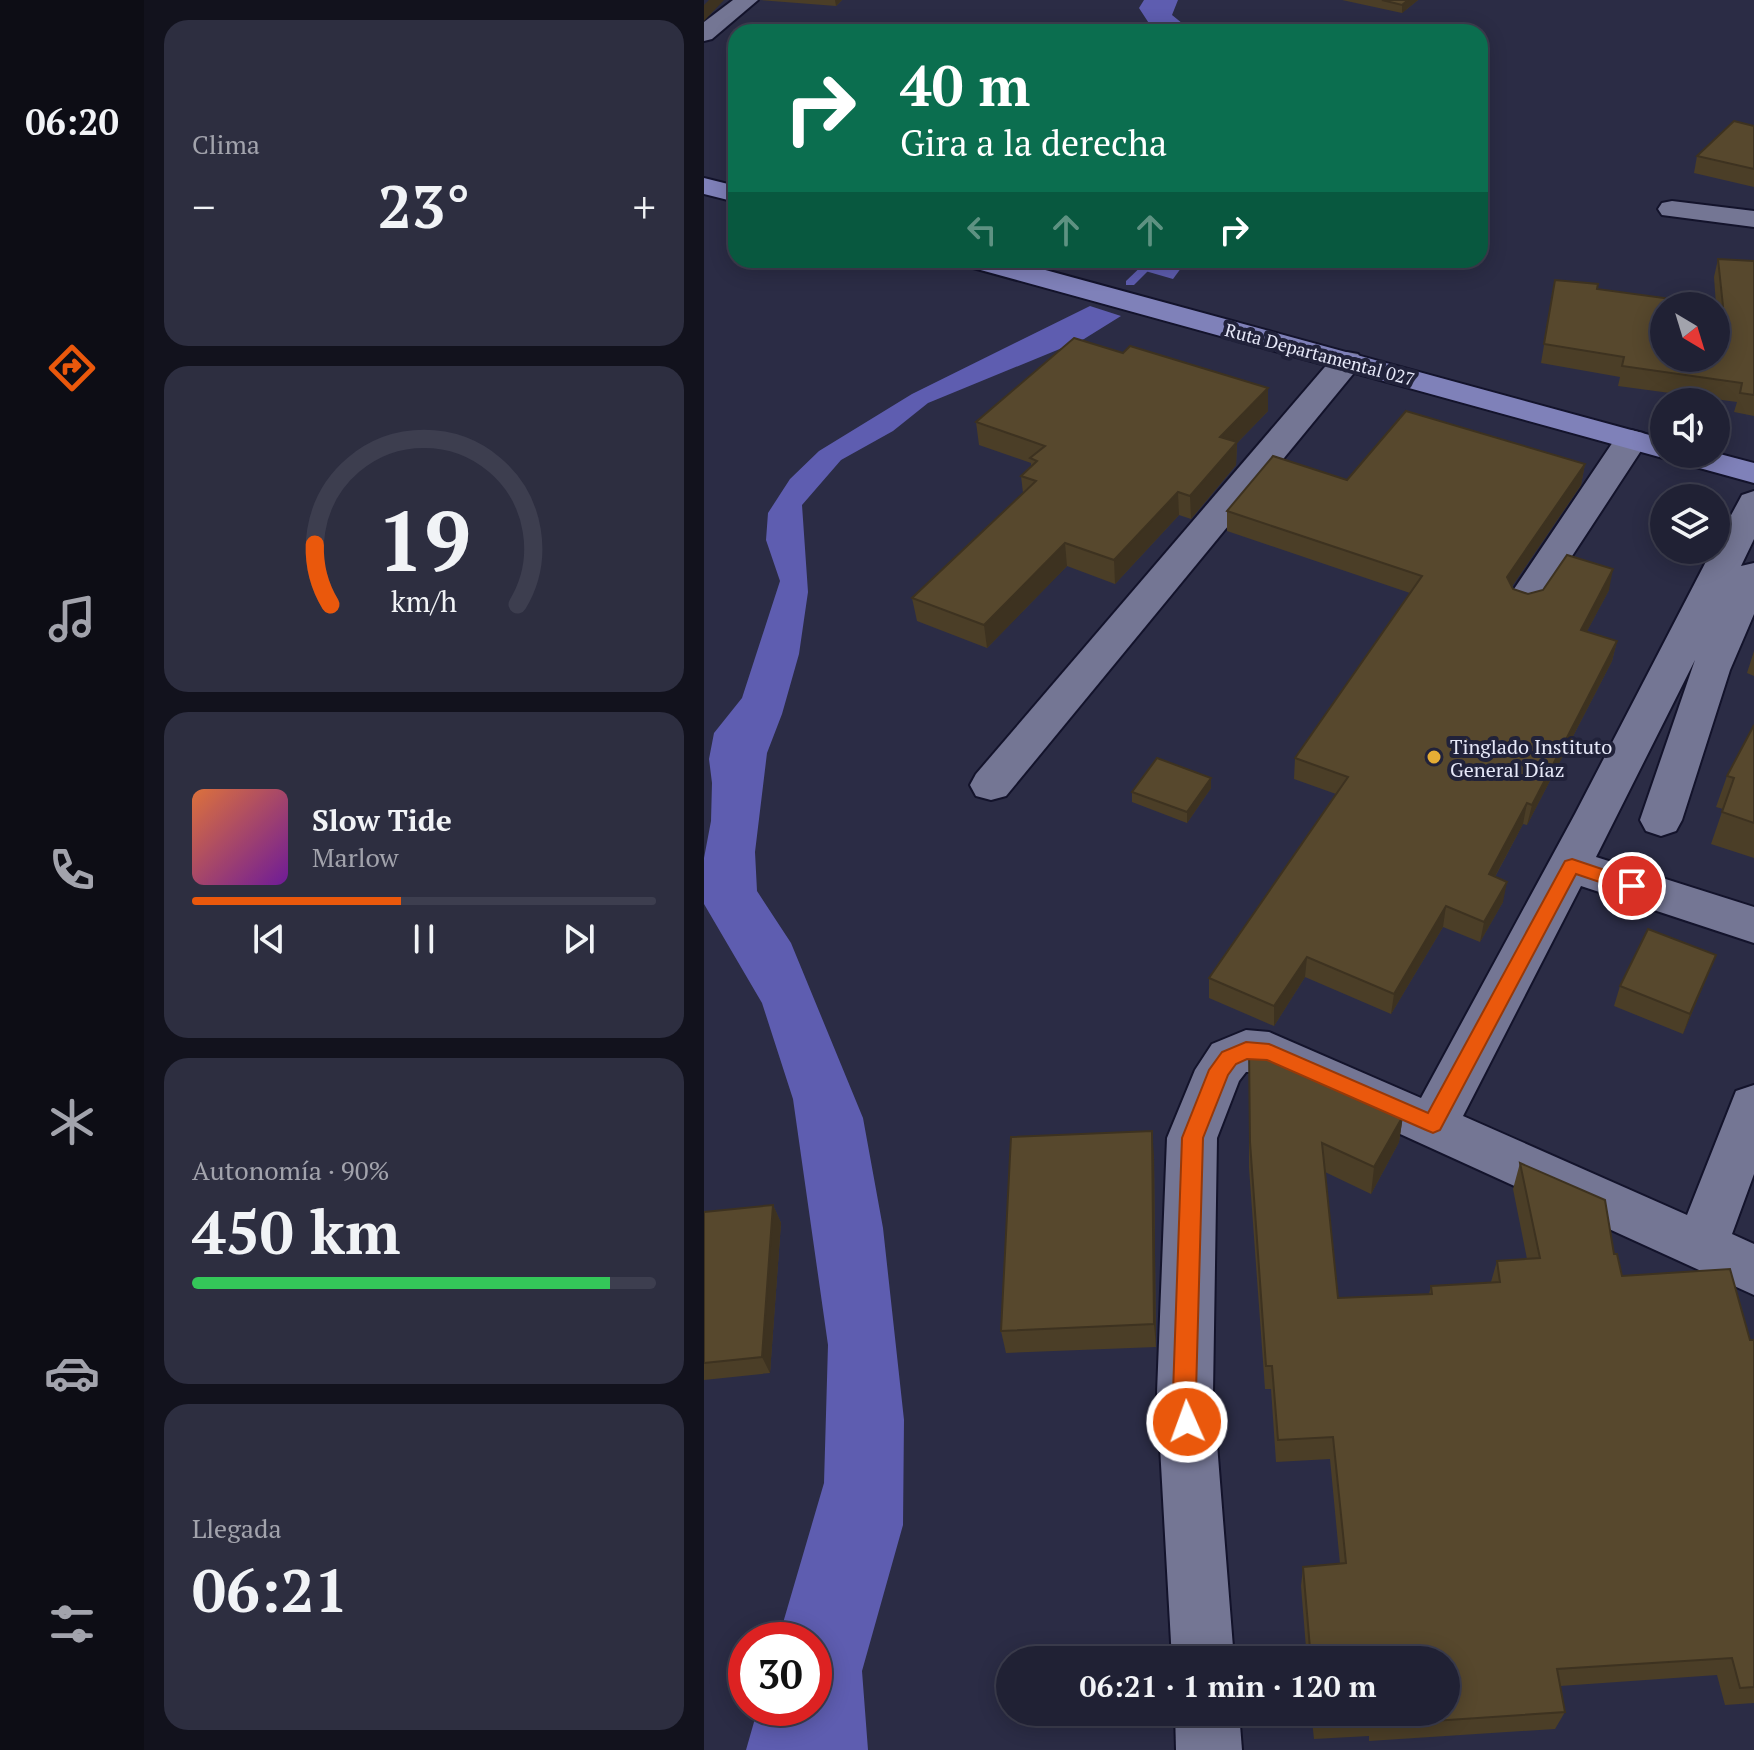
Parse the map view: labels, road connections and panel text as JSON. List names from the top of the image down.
{
  "streets": {
    "main road": ["Ruta Departamental 027"]
  },
  "places": ["Tinglado Instituto General Díaz"],
  "north": "bottom right",
  "page": {
    "tabs": "06:20",
    "tile": [
      "Clima",
      ["Autonomía · 90%", "450 km"],
      ["Llegada", "06:21"]
    ],
    "turn": ["40 m", "Gira a la derecha"],
    "heat": ["−", "23°", "+"],
    "song": ["Slow Tide", "Marlow"],
    "limit": "30",
    "trip": "06:21 · 1 min · 120 m",
    "gauge": ["19", "km/h"]
  }
}
